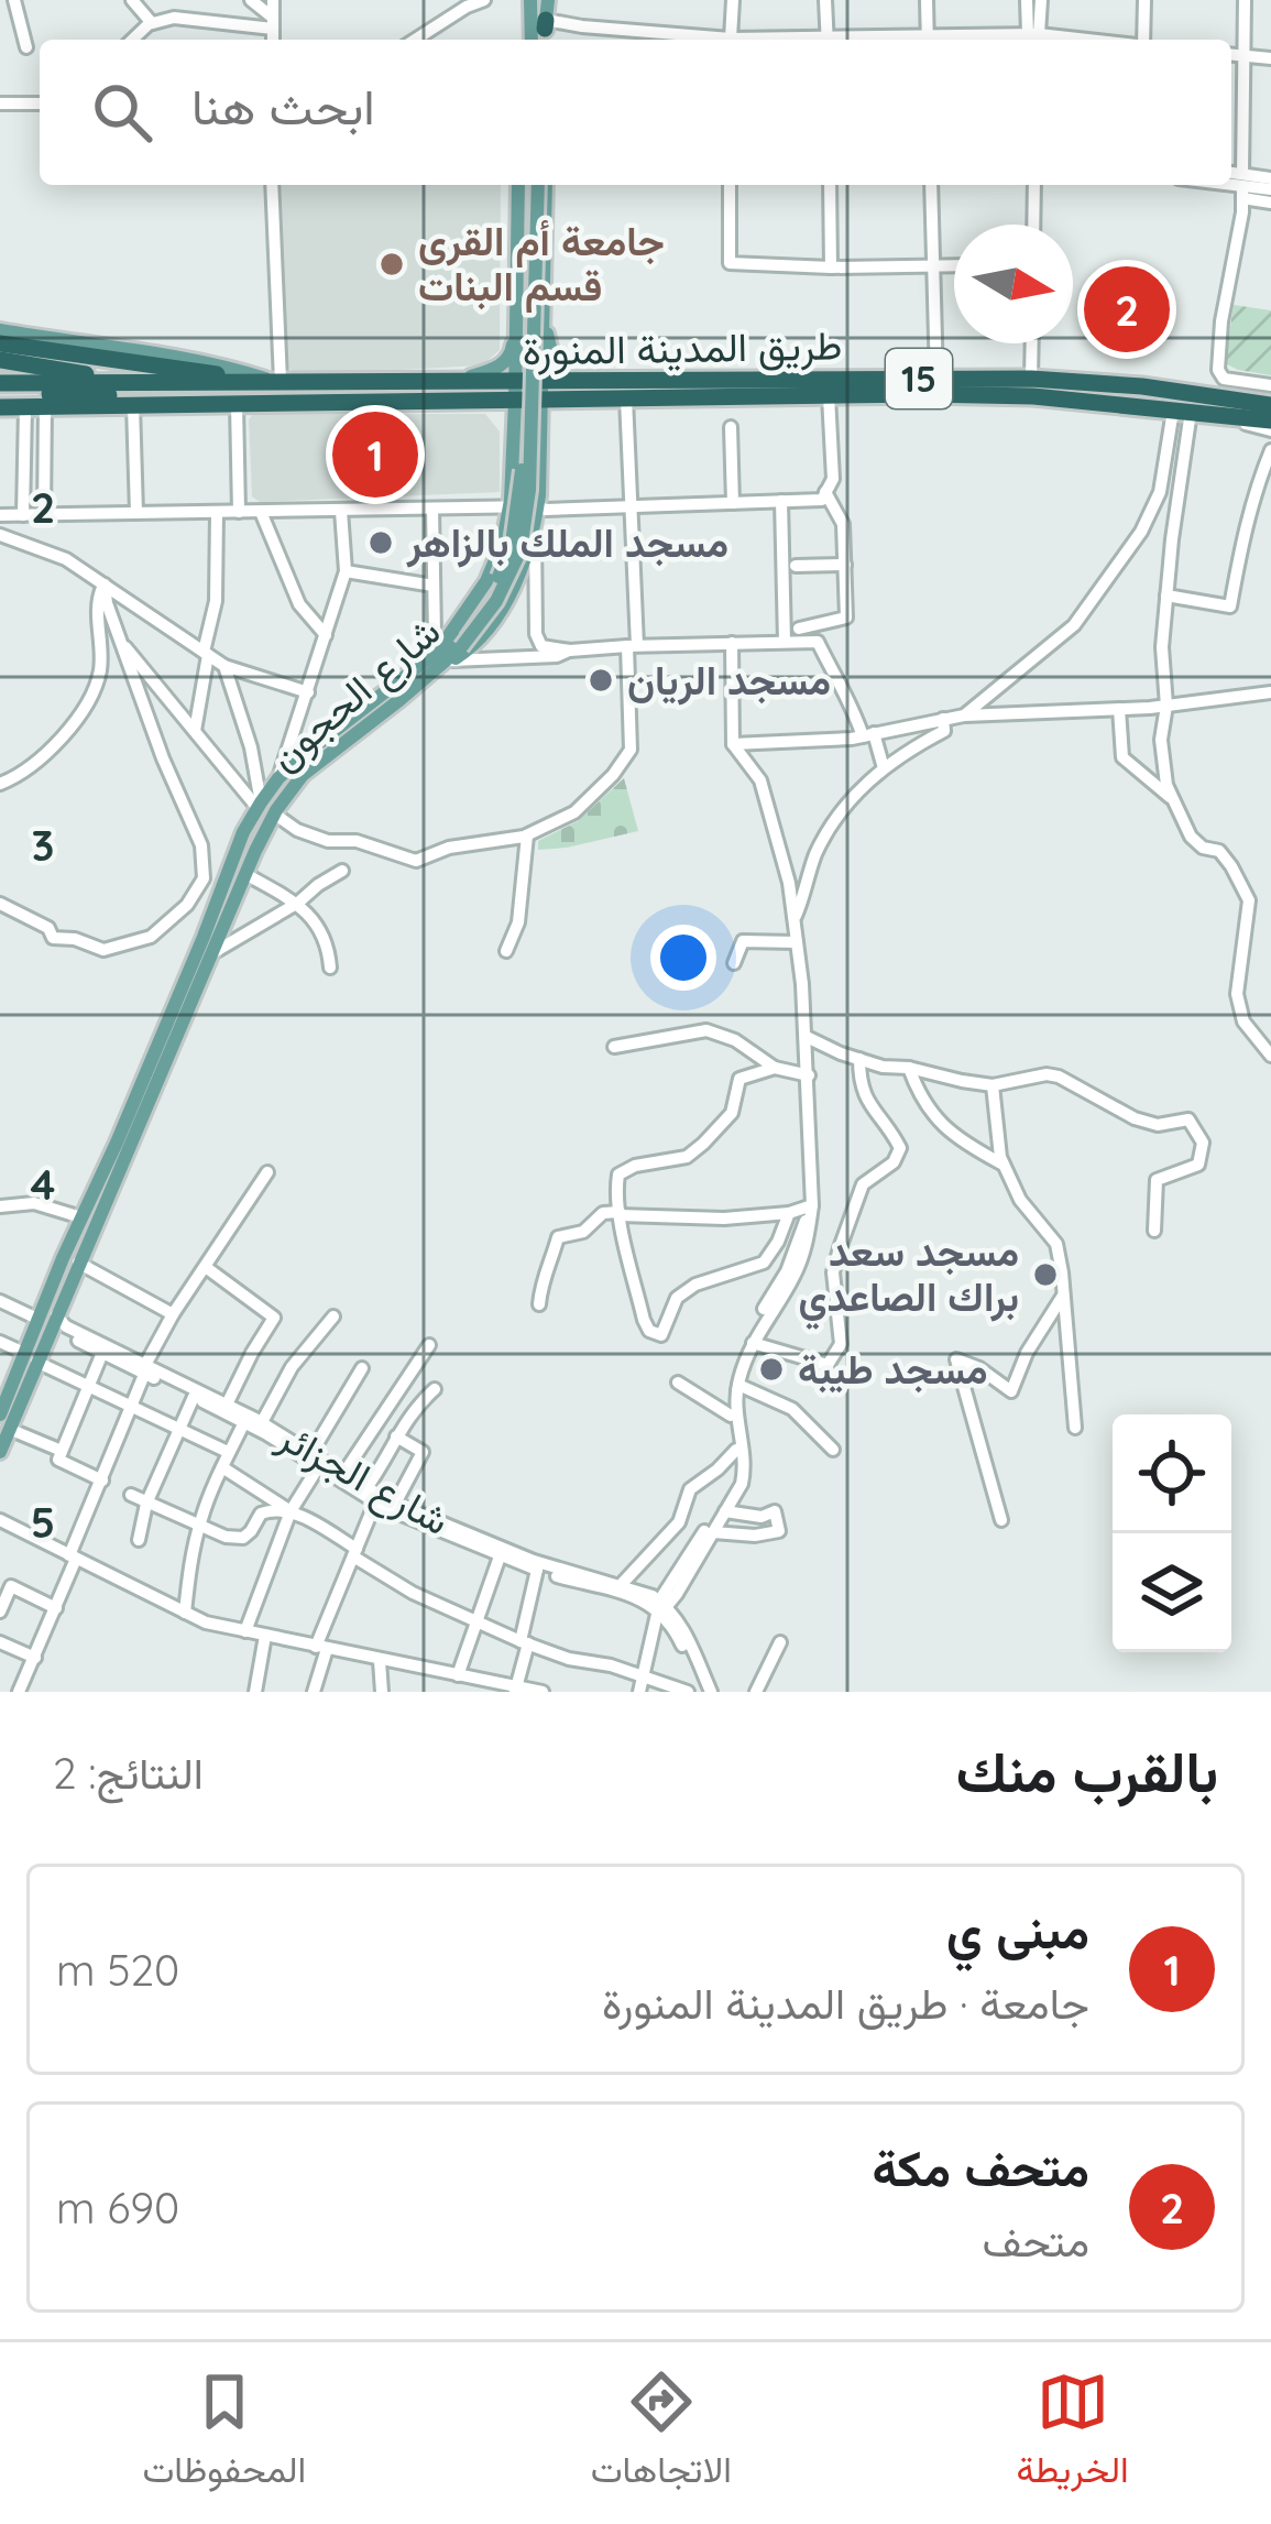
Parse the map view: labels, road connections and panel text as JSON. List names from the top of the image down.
{
  "streets": {
    "highway": ["طريق المدينة المنورة", "15"],
    "main road": ["شارع الحجون"],
    "street": ["شارع الجزائر"]
  },
  "crossings": [
    ["شارع الحجون", "شارع الجزائر"]
  ],
  "places": [
    "جامعة أم القرى قسم البنات",
    "مسجد الملك بالزاهر",
    "مسجد الريان",
    "مسجد سعد براك الصاعدي",
    "مسجد طيبة"
  ],
  "north": "right",
  "page": {
    "search": "ابحث هنا",
    "pins": ["2", "1"],
    "heading": ["بالقرب منك", "النتائج: 2"],
    "list": [
      {
        "mark": "1",
        "name": "مبنى ي",
        "note": "جامعة · طريق المدينة المنورة",
        "value": "520 m"
      },
      {
        "mark": "2",
        "name": "متحف مكة",
        "note": "متحف",
        "value": "690 m"
      }
    ],
    "nav": ["الخريطة", "الاتجاهات", "المحفوظات"]
  },
  "grid": {
    "rows": [
      "2",
      "3",
      "4",
      "5"
    ]
  }
}
